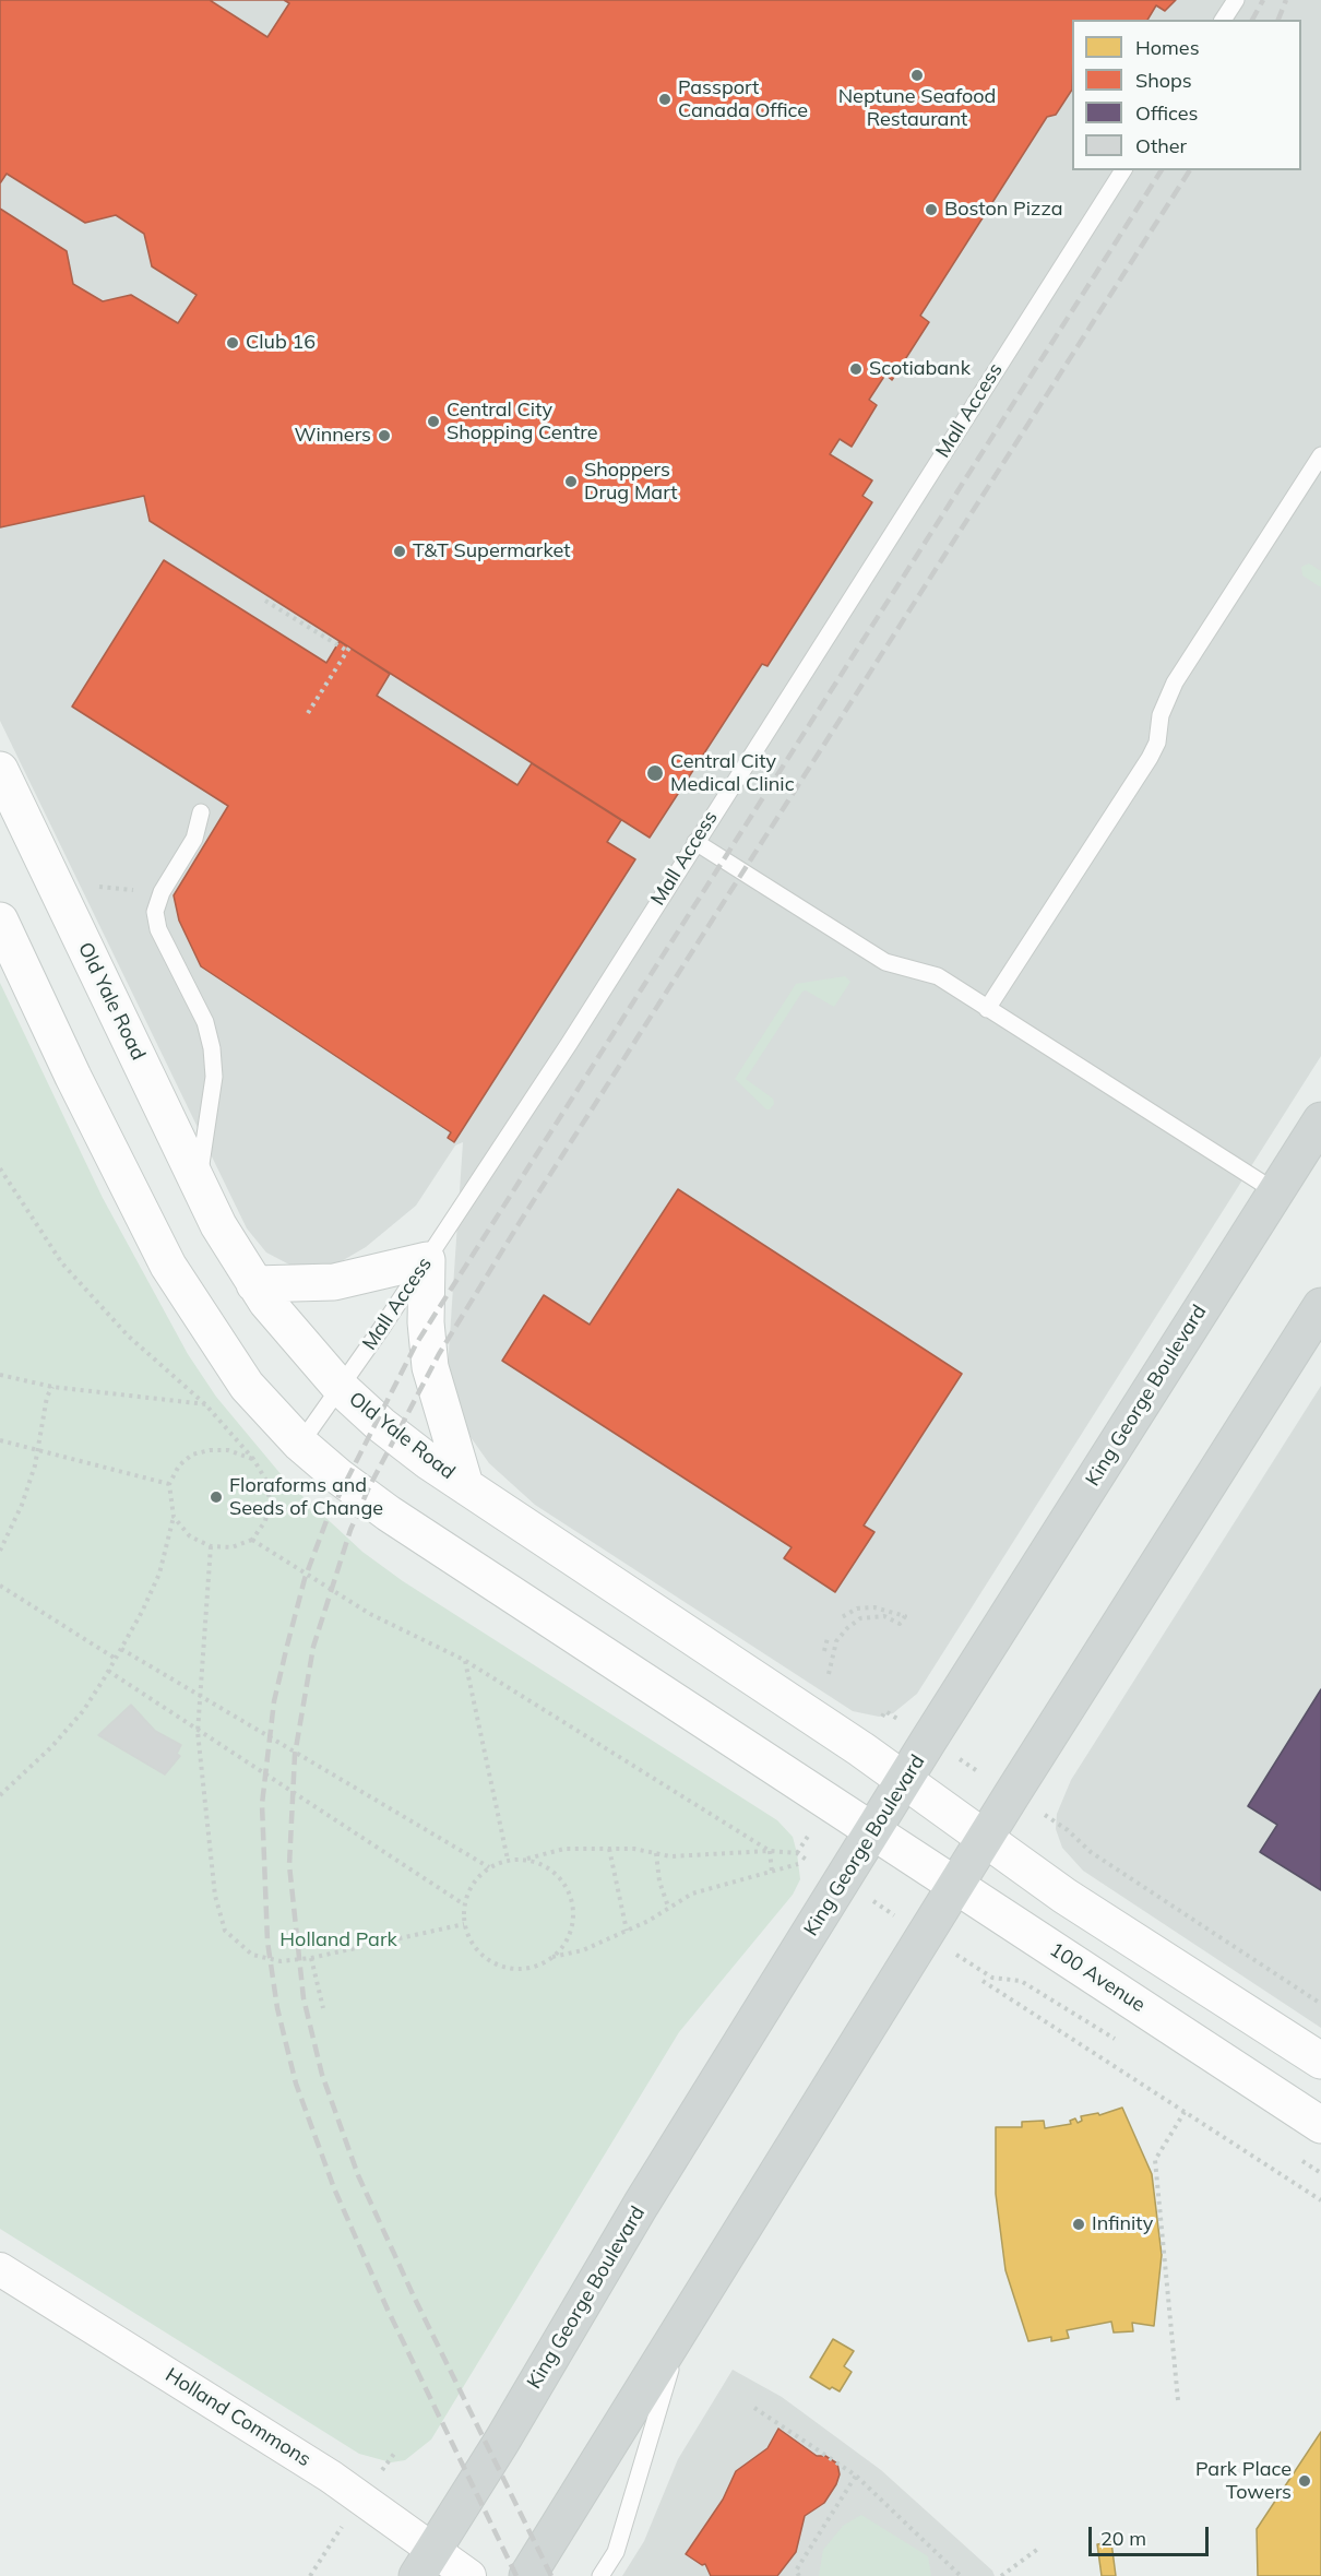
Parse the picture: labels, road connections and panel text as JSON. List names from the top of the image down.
{
  "streets": {
    "main road": ["Old Yale Road", "King George Boulevard", "100 Avenue"],
    "street": ["Holland Commons"],
    "lane": ["Mall Access"]
  },
  "crossings": [
    ["Mall Access", "Old Yale Road"],
    ["Old Yale Road", "King George Boulevard"],
    ["King George Boulevard", "100 Avenue"],
    ["King George Boulevard", "Holland Commons"]
  ],
  "parks": ["Holland Park"],
  "places": [
    "Neptune Seafood Restaurant",
    "Passport Canada Office",
    "Boston Pizza",
    "Club 16",
    "Scotiabank",
    "Central City Shopping Centre",
    "Winners",
    "Shoppers Drug Mart",
    "T&T Supermarket",
    "Central City Medical Clinic",
    "Floraforms and Seeds of Change",
    "Infinity",
    "Park Place Towers"
  ],
  "legend": [
    "Homes",
    "Shops",
    "Offices",
    "Other"
  ],
  "scale_bar": "20 m"
}
